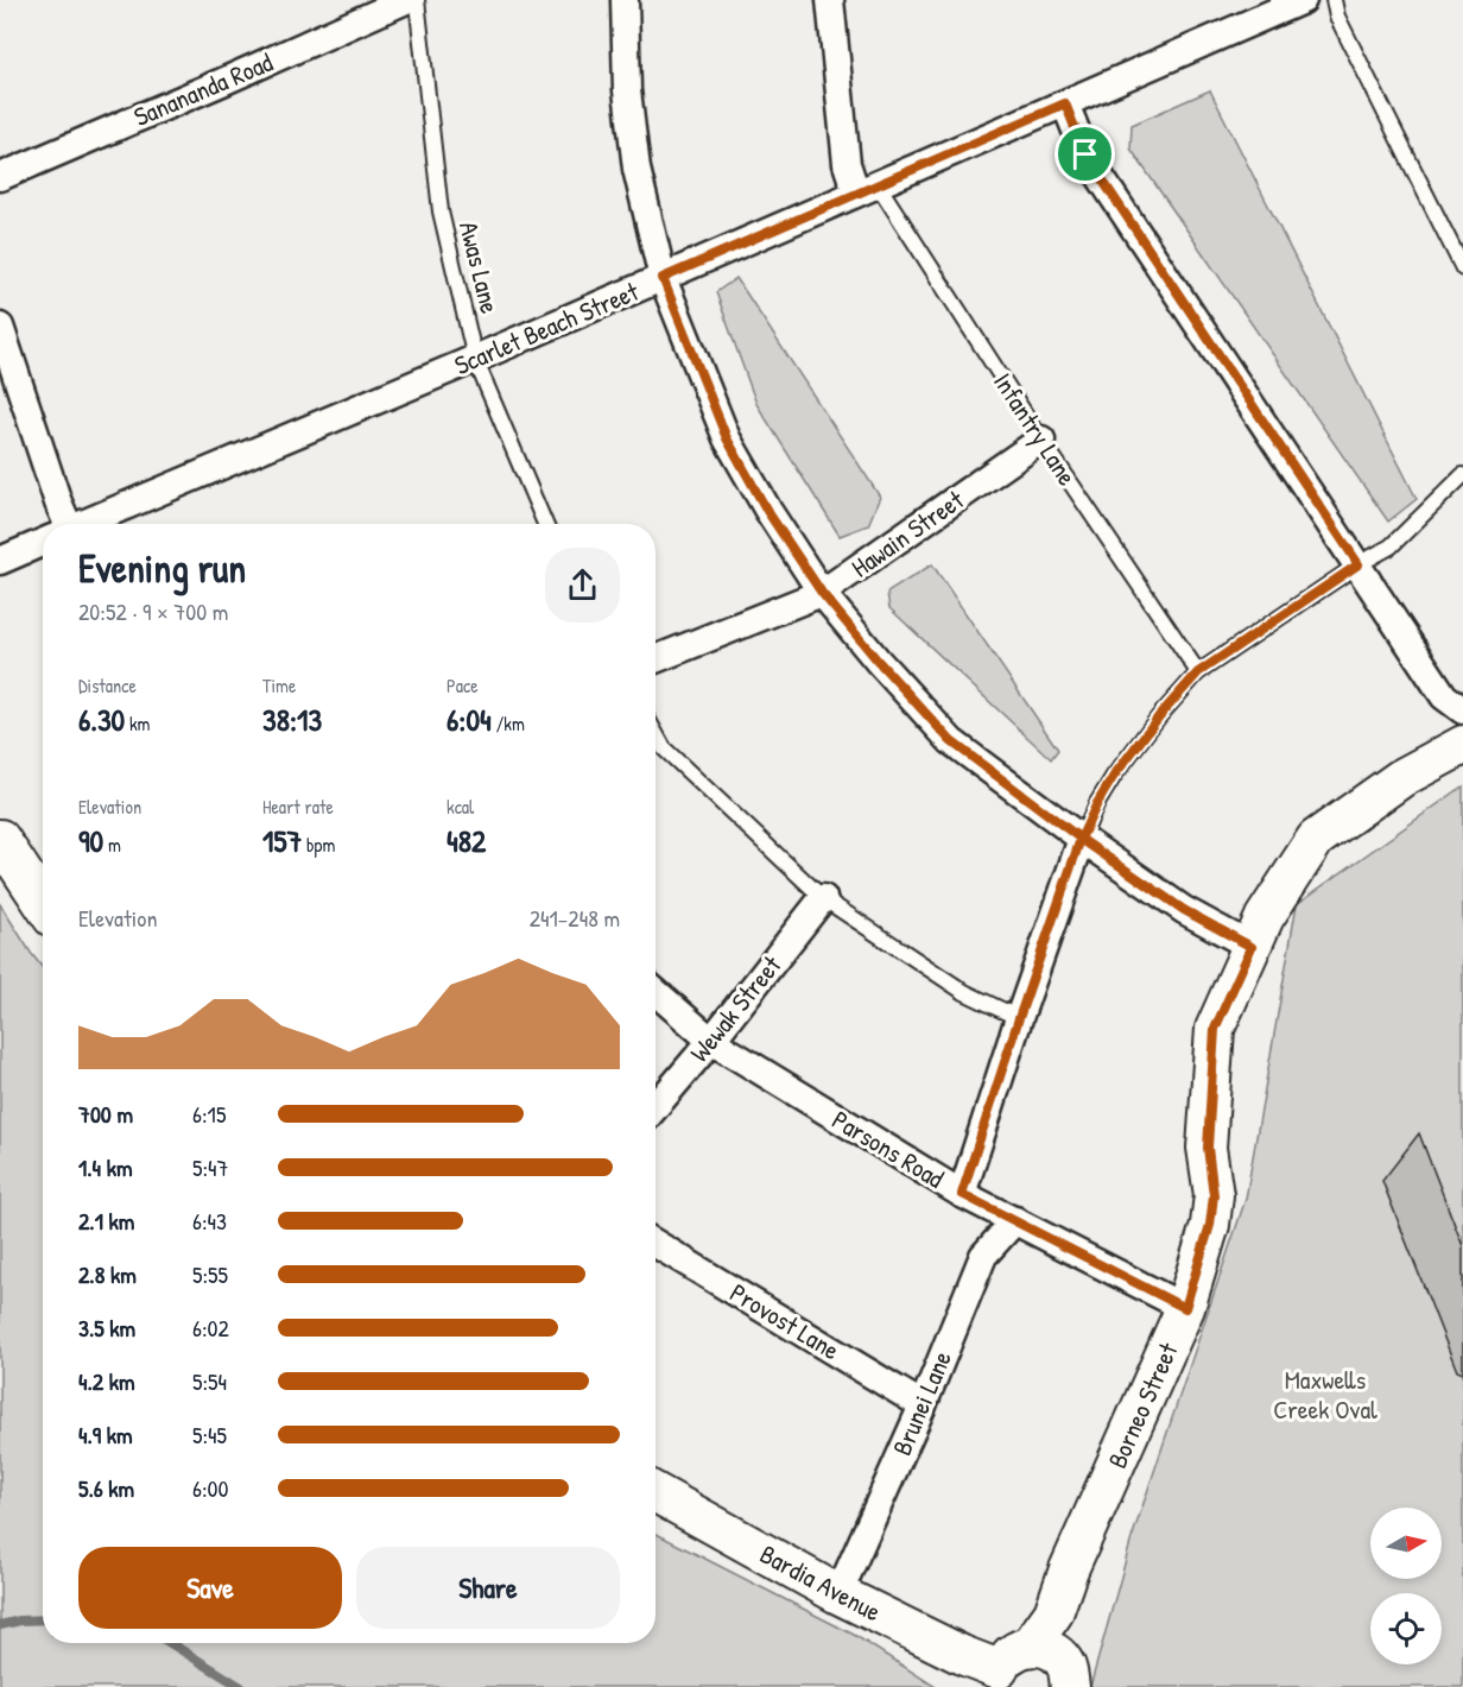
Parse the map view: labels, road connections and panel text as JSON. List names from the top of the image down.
{
  "streets": {
    "street": [
      "Sanananda Road",
      "Scarlet Beach Street",
      "Infantry Lane",
      "Hawain Street",
      "Wewak Street",
      "Parsons Road",
      "Provost Lane",
      "Brunei Lane",
      "Borneo Street",
      "Bardia Avenue"
    ],
    "lane": ["Awas Lane"]
  },
  "crossings": [
    ["Awas Lane", "Scarlet Beach Street"],
    ["Scarlet Beach Street", "Infantry Lane"],
    ["Infantry Lane", "Hawain Street"],
    ["Wewak Street", "Parsons Road"],
    ["Parsons Road", "Brunei Lane"],
    ["Parsons Road", "Borneo Street"],
    ["Provost Lane", "Brunei Lane"],
    ["Brunei Lane", "Bardia Avenue"],
    ["Borneo Street", "Bardia Avenue"]
  ],
  "parks": ["Maxwells Creek Oval"],
  "north": "right",
  "page": {
    "heading": ["Evening run", "20:52 · 9 × 700 m"],
    "stats": [
      ["Distance", "6.30 km"],
      ["Time", "38:13"],
      ["Pace", "6:04 /km"],
      ["Elevation", "90 m"],
      ["Heart rate", "157 bpm"],
      ["kcal", "482"]
    ],
    "chart": ["Elevation", "241–248 m"],
    "list": [
      {
        "name": "700 m",
        "note": "6:15"
      },
      {
        "name": "1.4 km",
        "note": "5:47"
      },
      {
        "name": "2.1 km",
        "note": "6:43"
      },
      {
        "name": "2.8 km",
        "note": "5:55"
      },
      {
        "name": "3.5 km",
        "note": "6:02"
      },
      {
        "name": "4.2 km",
        "note": "5:54"
      },
      {
        "name": "4.9 km",
        "note": "5:45"
      },
      {
        "name": "5.6 km",
        "note": "6:00"
      }
    ],
    "buttons": ["Save", "Share"]
  }
}
